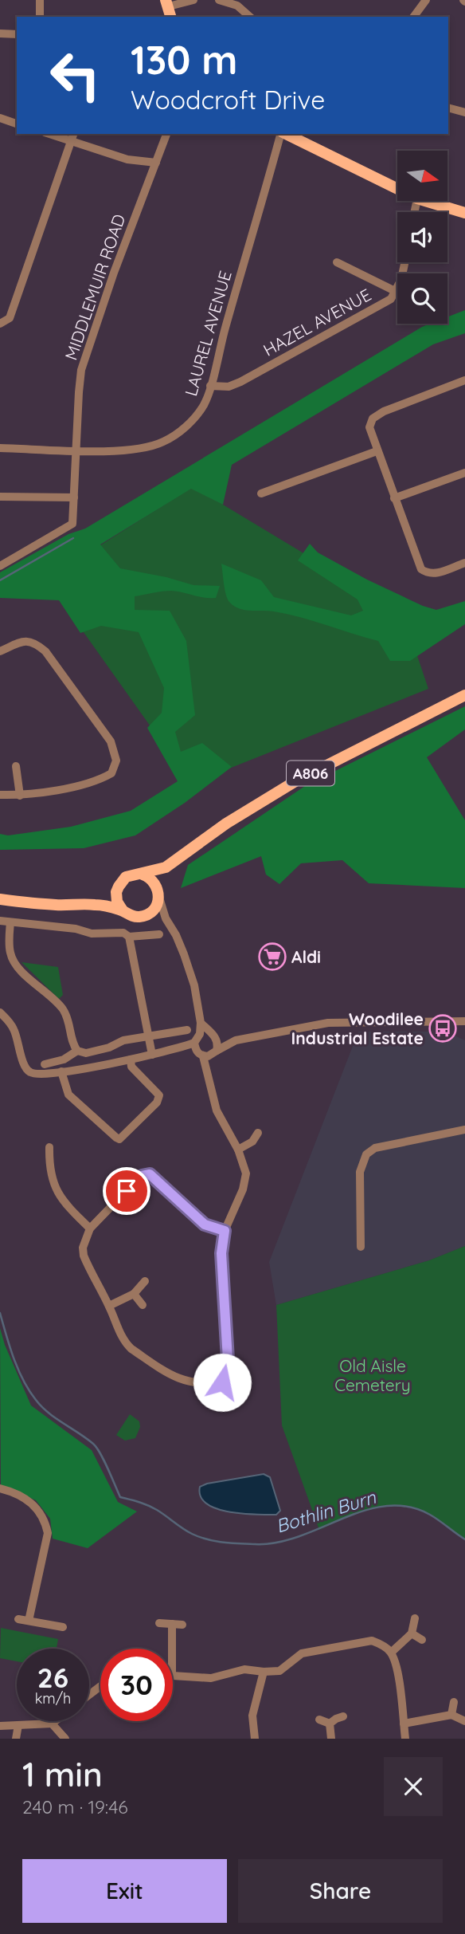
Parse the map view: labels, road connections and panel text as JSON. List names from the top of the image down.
{
  "streets": {
    "main road": ["A806"],
    "street": ["MIDDLEMUIR ROAD", "HAZEL AVENUE", "LAUREL AVENUE"]
  },
  "crossings": [
    ["MIDDLEMUIR ROAD", "LAUREL AVENUE"],
    ["HAZEL AVENUE", "LAUREL AVENUE"]
  ],
  "water": ["Bothlin Burn"],
  "parks": ["Old Aisle Cemetery"],
  "places": {
    "supermarket": ["Aldi"],
    "bus stop": ["Woodilee Industrial Estate"]
  },
  "north": "right",
  "page": {
    "turn": ["130 m", "Woodcroft Drive"],
    "speed": "26 km/h",
    "limit": "30",
    "heading": ["1 min", "240 m · 19:46"],
    "buttons": ["Exit", "Share"]
  }
}
